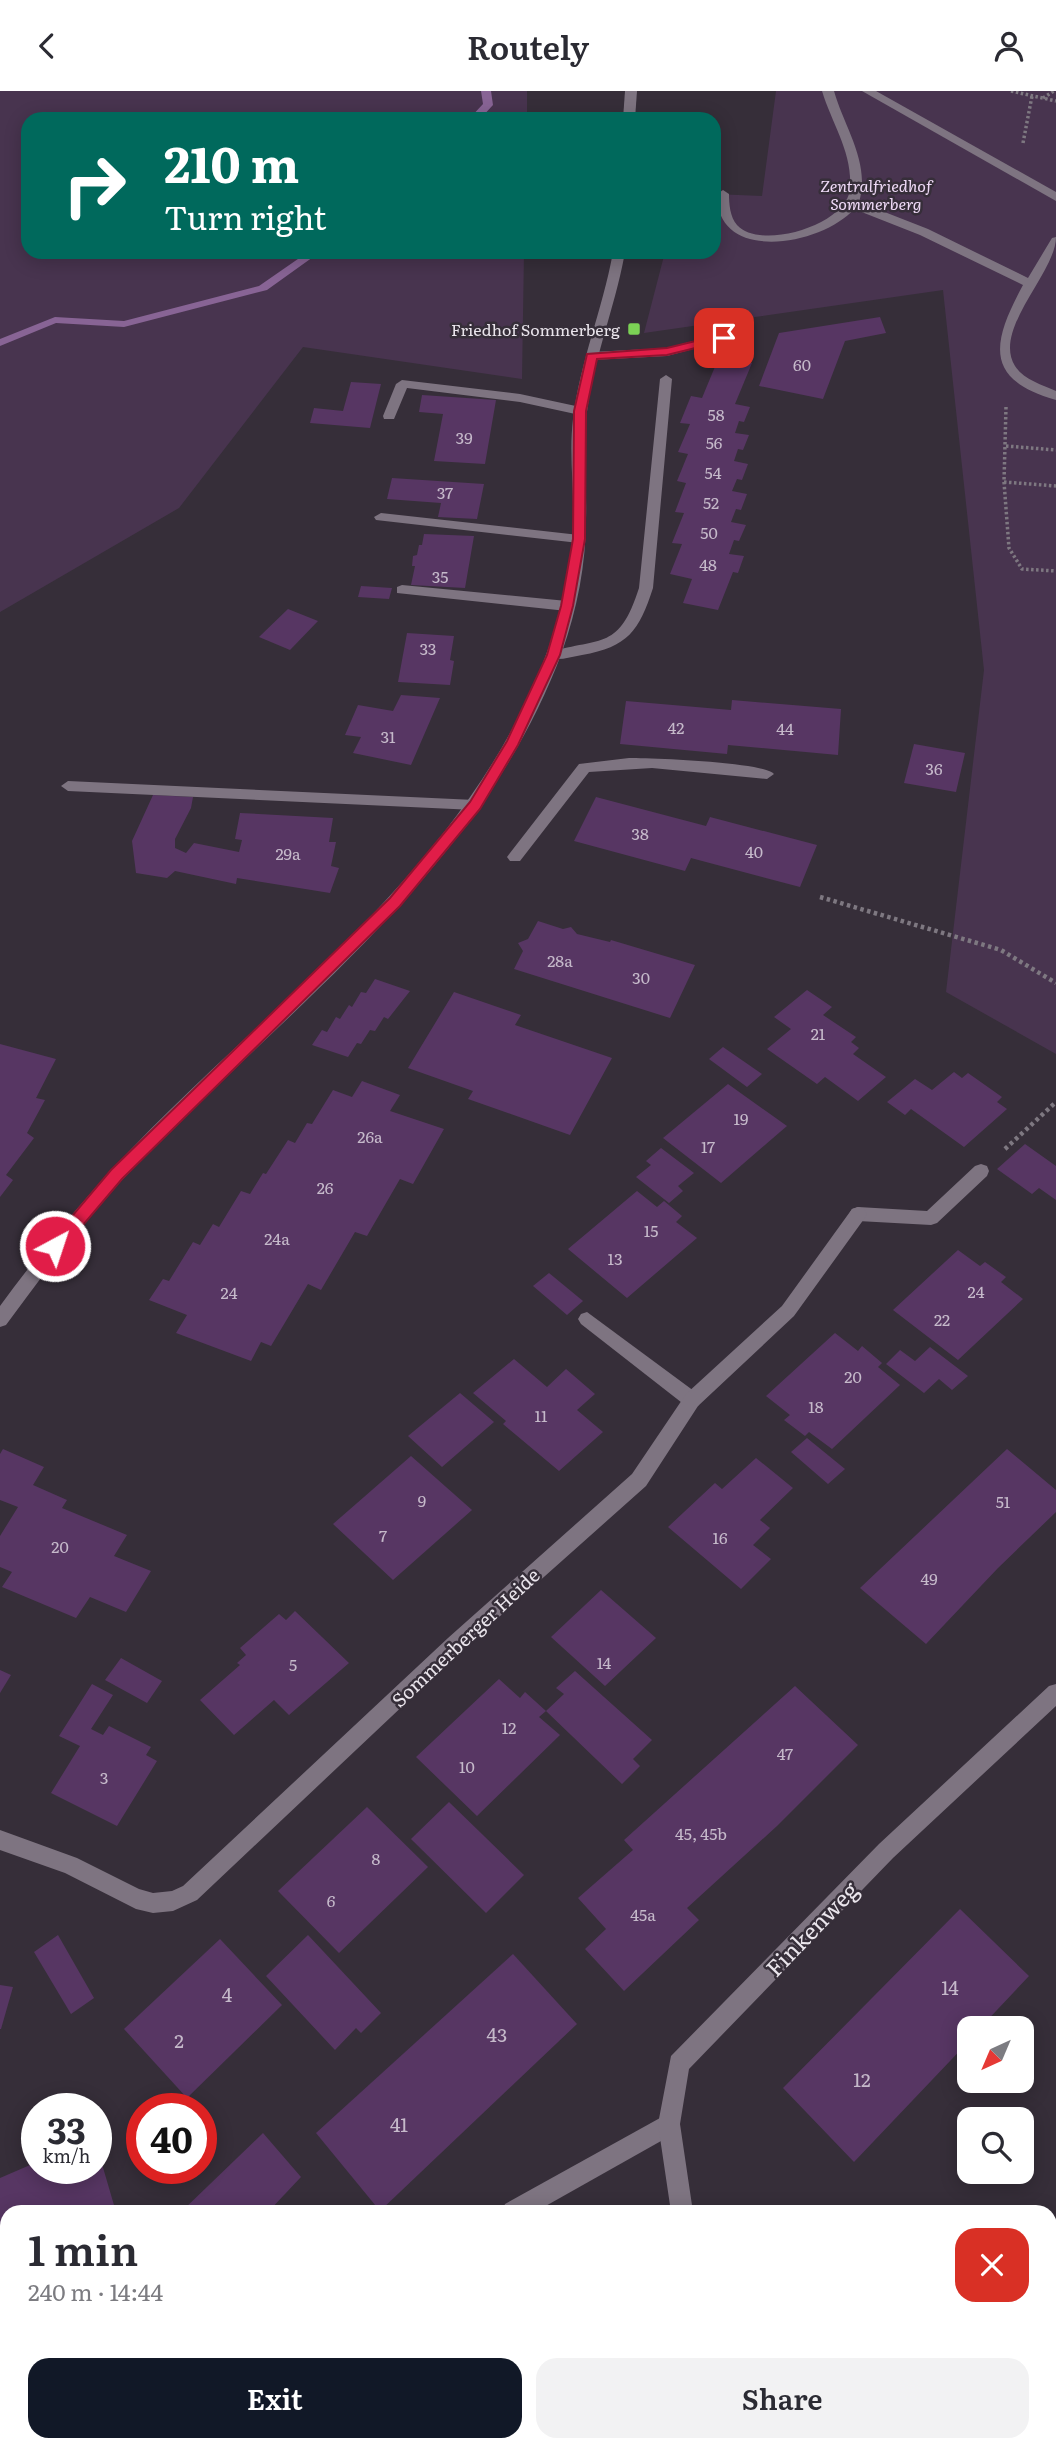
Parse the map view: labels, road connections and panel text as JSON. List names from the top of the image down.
{
  "streets": {
    "street": ["Sommerberger Heide", "Finkenweg"]
  },
  "parks": ["Zentralfriedhof Sommerberg"],
  "places": {
    "transit": ["Friedhof Sommerberg"]
  },
  "house_numbers": [
    "60",
    "58",
    "39",
    "56",
    "54",
    "37",
    "52",
    "50",
    "48",
    "35",
    "33",
    "42",
    "44",
    "31",
    "36",
    "38",
    "40",
    "29a",
    "28a",
    "30",
    "21",
    "19",
    "26a",
    "17",
    "26",
    "15",
    "24a",
    "13",
    "24",
    "24",
    "22",
    "20",
    "18",
    "11",
    "9",
    "51",
    "7",
    "16",
    "20",
    "49",
    "14",
    "5",
    "12",
    "47",
    "10",
    "3",
    "45, 45b",
    "8",
    "6",
    "45a",
    "14",
    "4",
    "43",
    "2",
    "12",
    "41"
  ],
  "north": "bottom left",
  "page": {
    "header": "Routely",
    "turn": ["210 m", "Turn right"],
    "speed": "33 km/h",
    "limit": "40",
    "heading": ["1 min", "240 m · 14:44"],
    "buttons": ["Exit", "Share"]
  }
}
